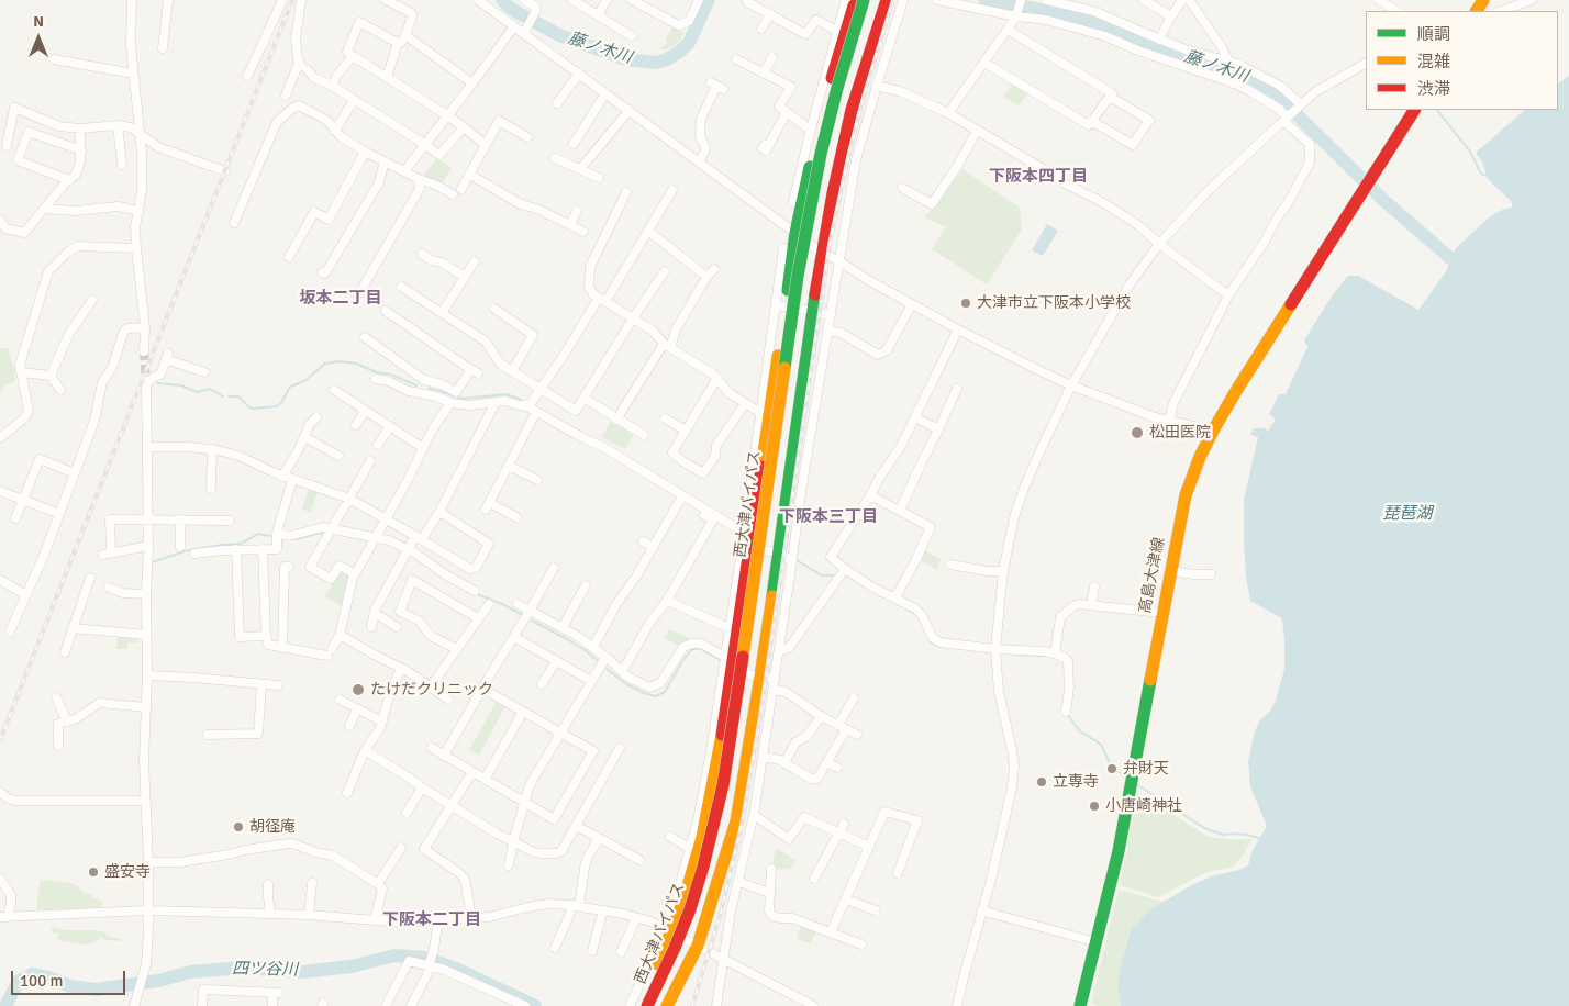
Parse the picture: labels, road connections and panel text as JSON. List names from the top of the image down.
{
  "streets": {
    "main road": ["西大津バイパス", "高島大津線"]
  },
  "districts": [
    "下阪本四丁目",
    "坂本二丁目",
    "下阪本三丁目",
    "下阪本二丁目"
  ],
  "water": ["藤ノ木川", "琵琶湖", "四ツ谷川"],
  "places": [
    "大津市立下阪本小学校",
    "松田医院",
    "たけだクリニック",
    "弁財天",
    "立専寺",
    "小唐崎神社",
    "胡径庵",
    "盛安寺"
  ],
  "legend": ["順調", "混雑", "渋滞"],
  "scale_bar": "100 m",
  "north": "top"
}
